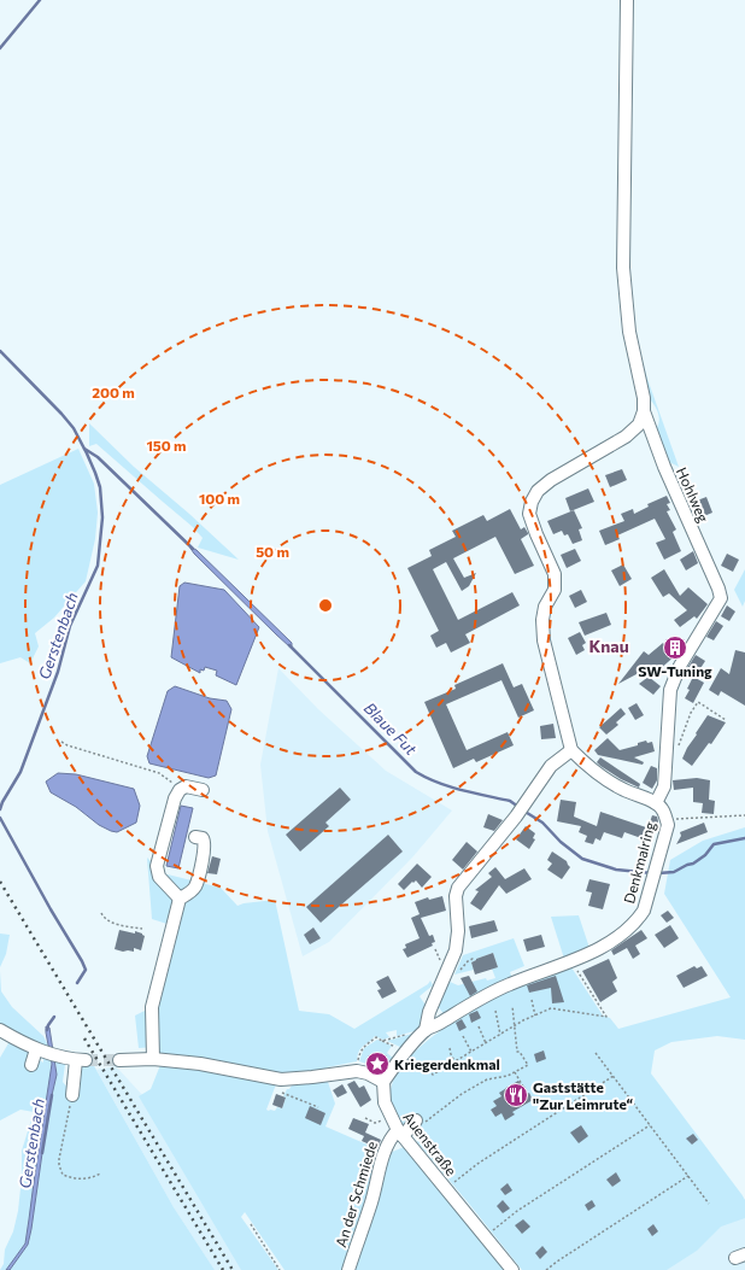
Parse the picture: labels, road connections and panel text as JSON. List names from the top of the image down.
{
  "streets": {
    "street": [
      "Hohlweg",
      "Denkmalring",
      "Auenstraße",
      "An der Schmiede"
    ]
  },
  "crossings": [
    ["Denkmalring", "Auenstraße"],
    ["Auenstraße", "An der Schmiede"]
  ],
  "districts": ["Knau"],
  "water": ["Gerstenbach", "Blaue Fut"],
  "places": {
    "building": ["SW-Tuning"],
    "place": ["Kriegerdenkmal"],
    "restaurant": ["Gaststätte \"Zur Leimrute“"]
  },
  "rings": [
    "200 m",
    "150 m",
    "100 m",
    "50 m"
  ]
}
